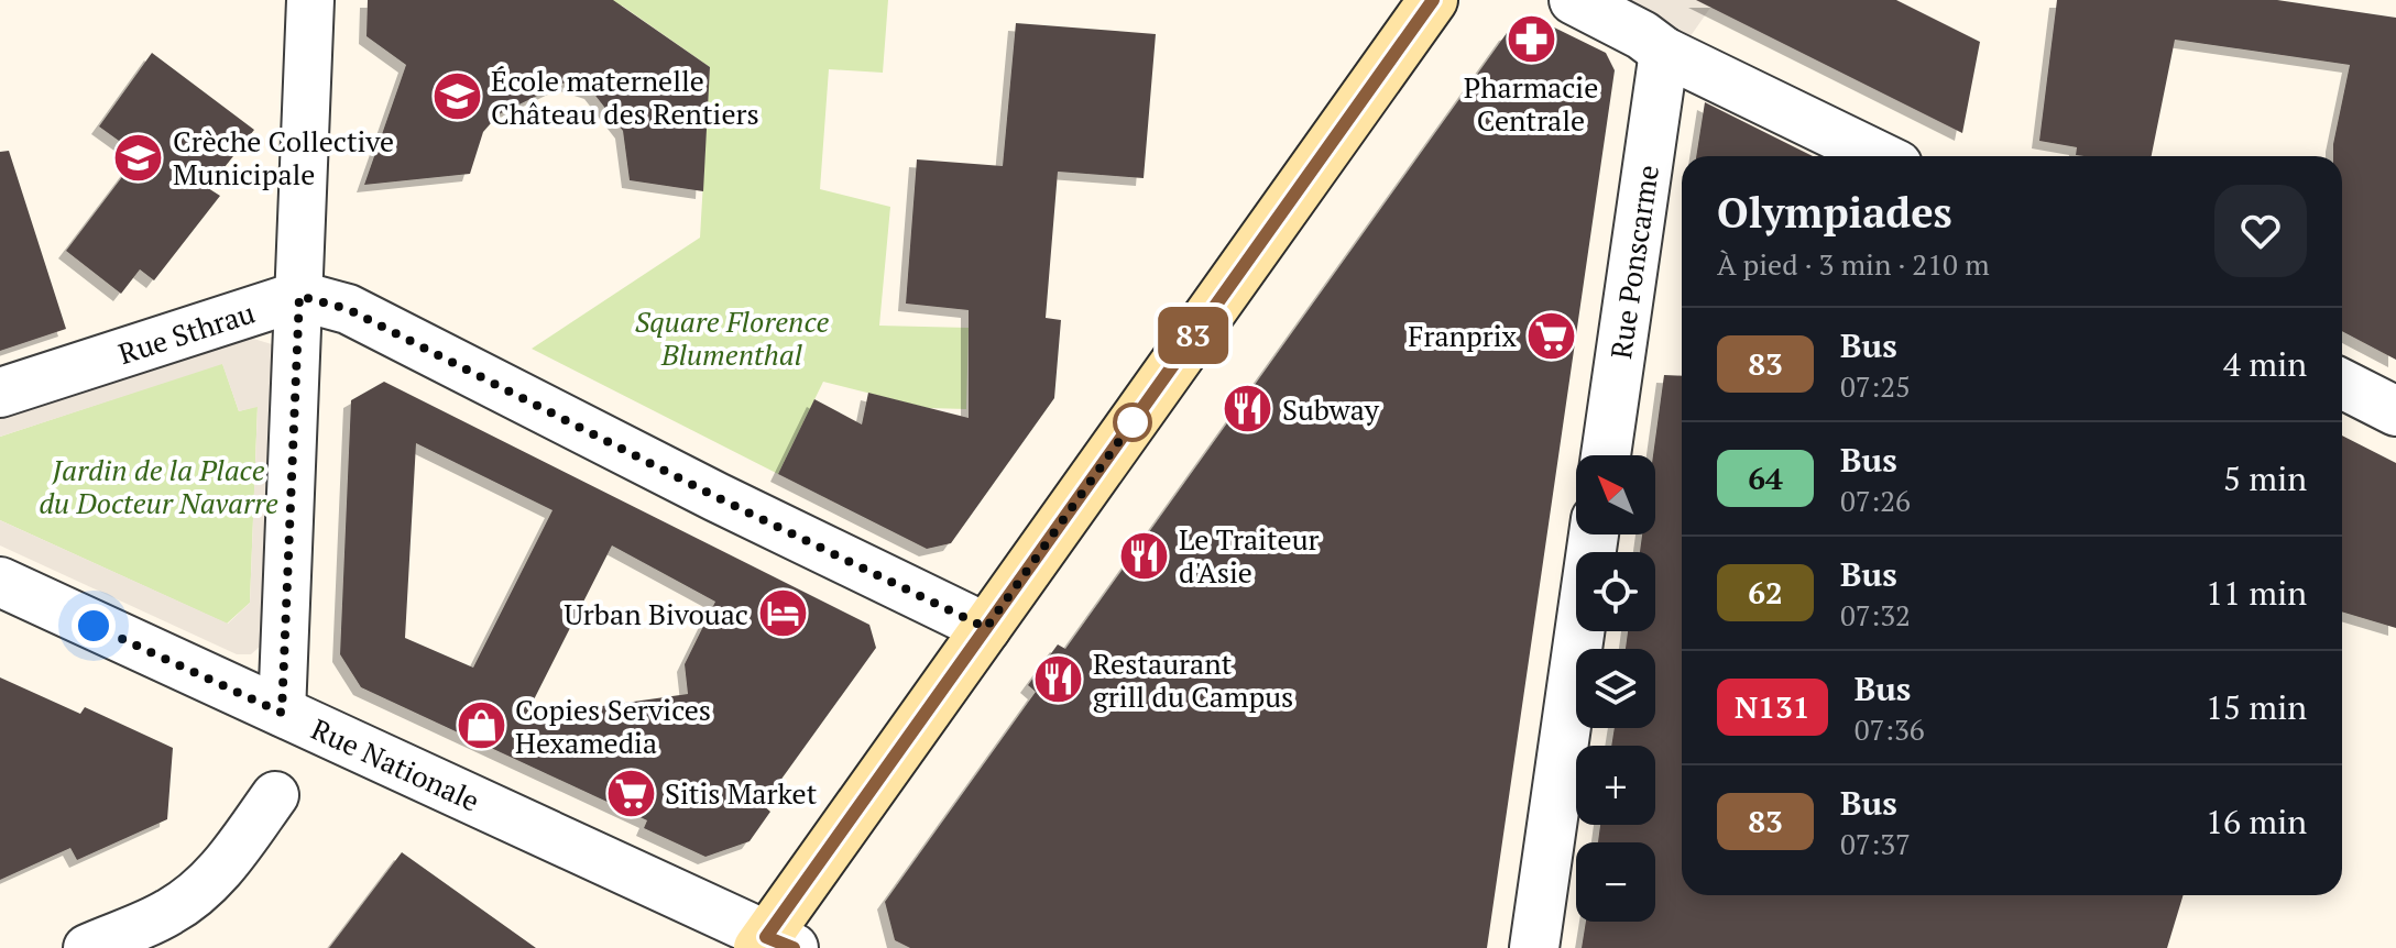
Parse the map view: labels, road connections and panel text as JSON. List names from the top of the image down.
{
  "streets": {
    "street": ["Rue Ponscarme", "Rue Sthrau", "Rue Nationale"]
  },
  "parks": ["Square Florence Blumenthal", "Jardin de la Place du Docteur Navarre"],
  "places": {
    "pharmacy": ["Pharmacie Centrale"],
    "school or university": ["École maternelle Château des Rentiers", "Crèche Collective Municipale"],
    "supermarket": ["Franprix", "Sitis Market"],
    "restaurant": ["Subway", "Le Traiteur d'Asie", "Restaurant grill du Campus"],
    "hotel": ["Urban Bivouac"],
    "shop": ["Copies Services Hexamedia"]
  },
  "lines": ["bus line 83"],
  "north": "top left",
  "page": {
    "on_map": "83",
    "heading": ["Olympiades", "À pied · 3 min · 210 m"],
    "list": [
      {
        "mark": "83",
        "name": "Bus",
        "note": "07:25",
        "value": "4 min"
      },
      {
        "mark": "64",
        "name": "Bus",
        "note": "07:26",
        "value": "5 min"
      },
      {
        "mark": "62",
        "name": "Bus",
        "note": "07:32",
        "value": "11 min"
      },
      {
        "mark": "N131",
        "name": "Bus",
        "note": "07:36",
        "value": "15 min"
      },
      {
        "mark": "83",
        "name": "Bus",
        "note": "07:37",
        "value": "16 min"
      }
    ],
    "map_buttons": ["+", "−"]
  }
}
